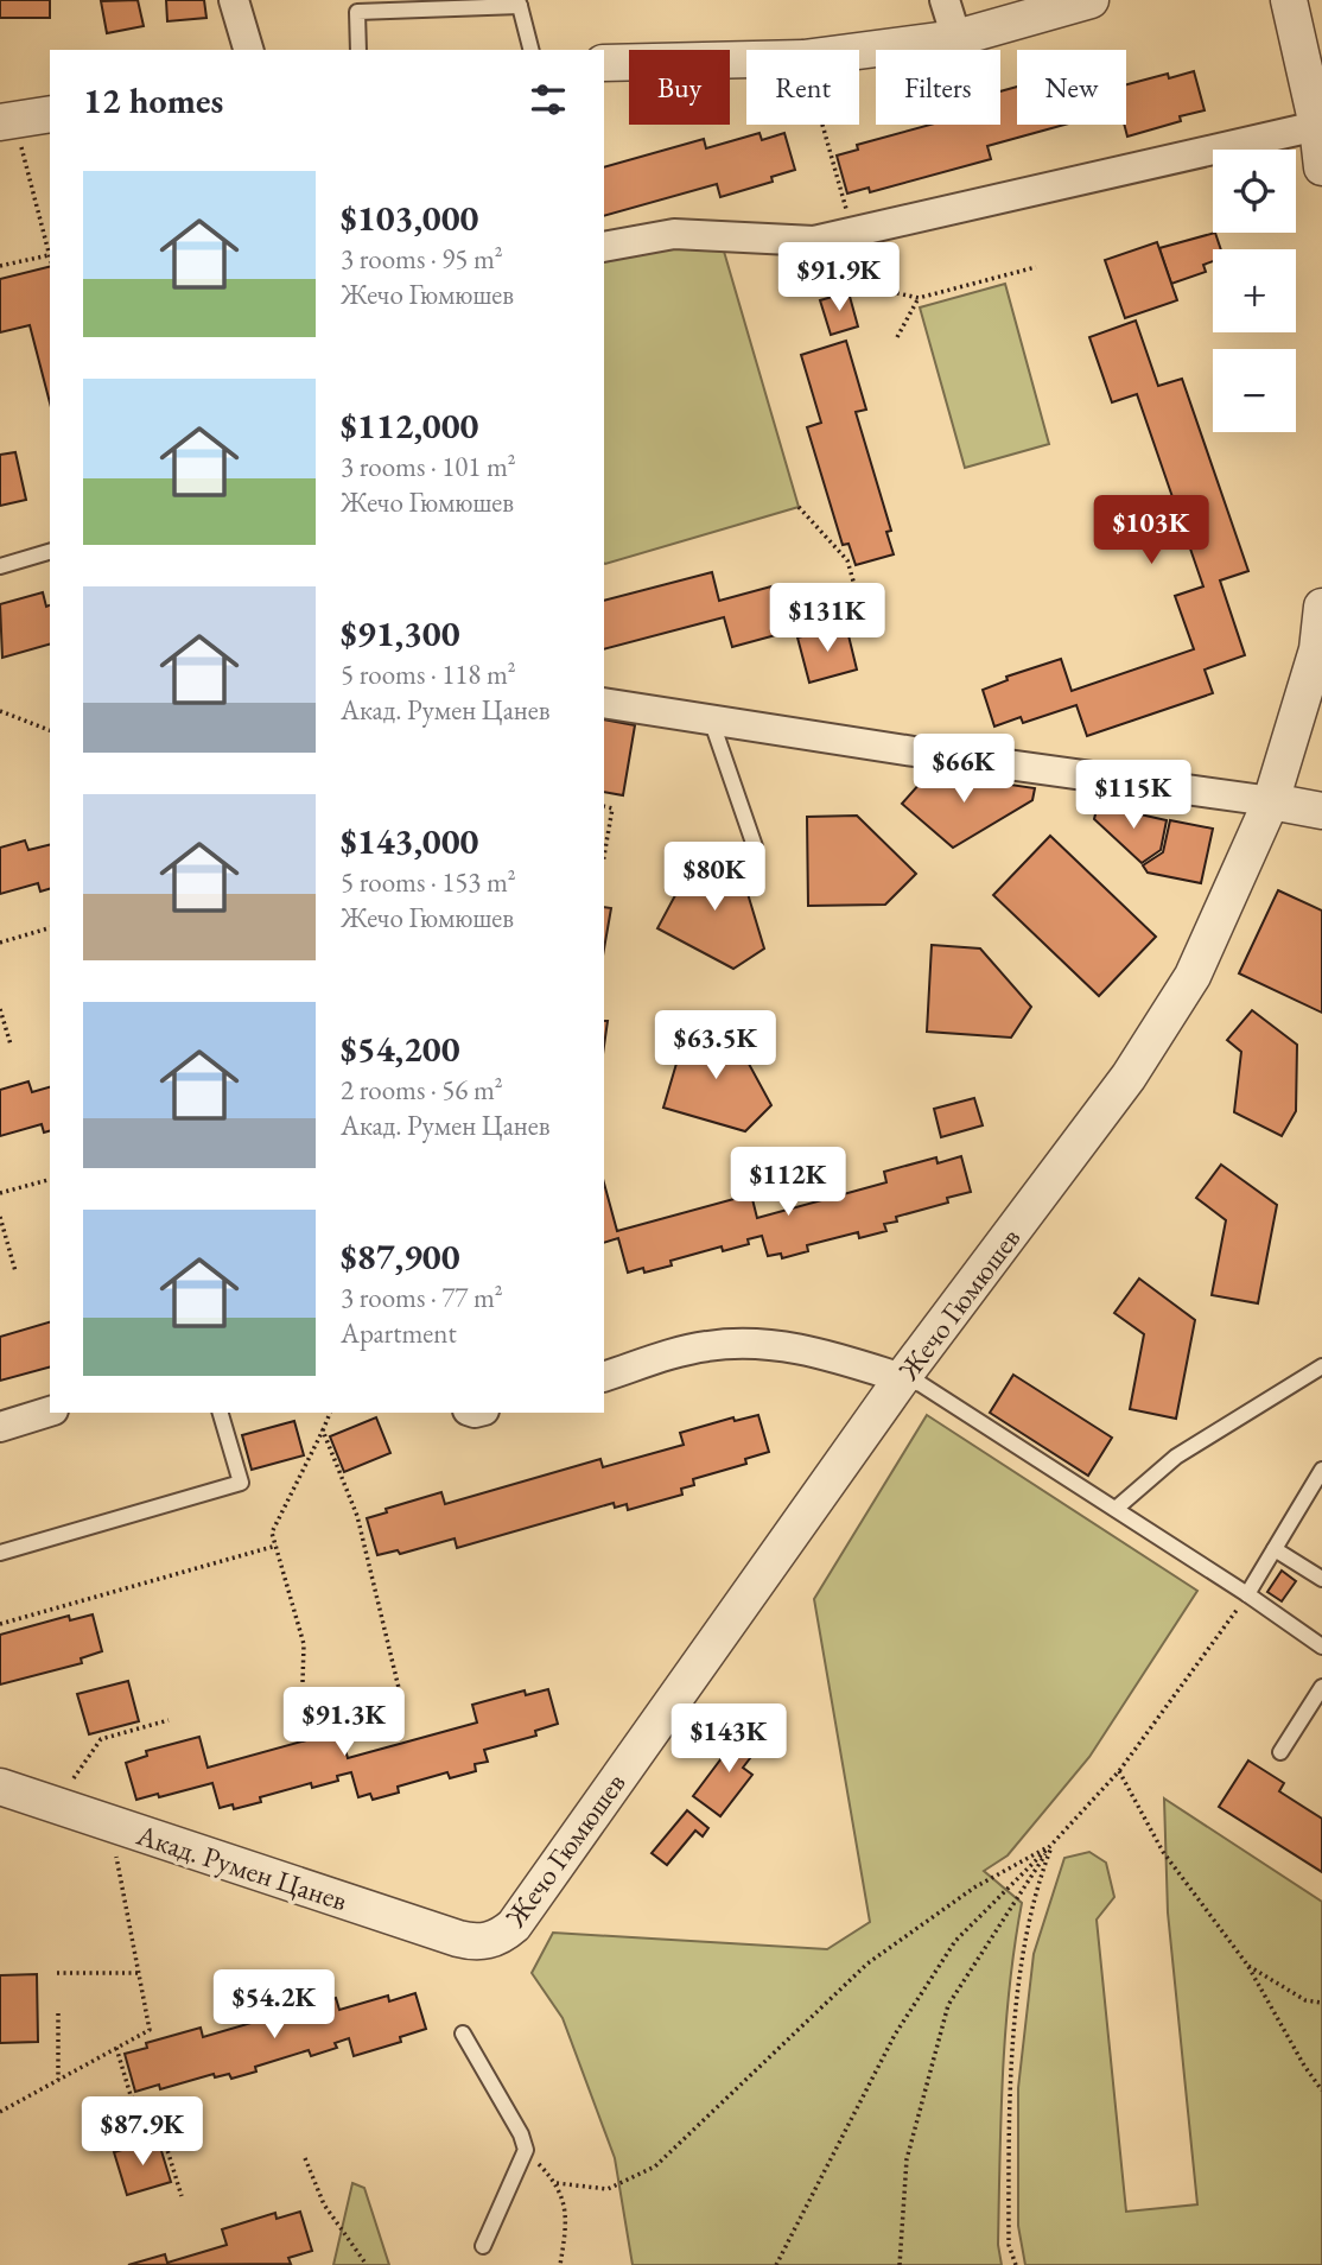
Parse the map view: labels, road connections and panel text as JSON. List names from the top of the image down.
{
  "streets": {
    "street": ["Жечо Гюмюшев", "Акад. Румен Цанев"]
  },
  "crossings": [
    ["Жечо Гюмюшев", "Акад. Румен Цанев"]
  ],
  "page": {
    "chip": [
      "Buy",
      "Rent",
      "Filters",
      "New"
    ],
    "heading": "12 homes",
    "map_buttons": ["+", "−"],
    "list": [
      {
        "name": "$103,000",
        "note": "3 rooms · 95 m² · Жечо Гюмюшев"
      },
      {
        "name": "$112,000",
        "note": "3 rooms · 101 m² · Жечо Гюмюшев"
      },
      {
        "name": "$91,300",
        "note": "5 rooms · 118 m² · Акад. Румен Цанев"
      },
      {
        "name": "$143,000",
        "note": "5 rooms · 153 m² · Жечо Гюмюшев"
      },
      {
        "name": "$54,200",
        "note": "2 rooms · 56 m² · Акад. Румен Цанев"
      },
      {
        "name": "$87,900",
        "note": "3 rooms · 77 m² · Apartment"
      }
    ],
    "price": [
      "$91.9K",
      "$103K",
      "$131K",
      "$66K",
      "$115K",
      "$80K",
      "$63.5K",
      "$112K",
      "$91.3K",
      "$143K",
      "$54.2K",
      "$87.9K"
    ]
  }
}
